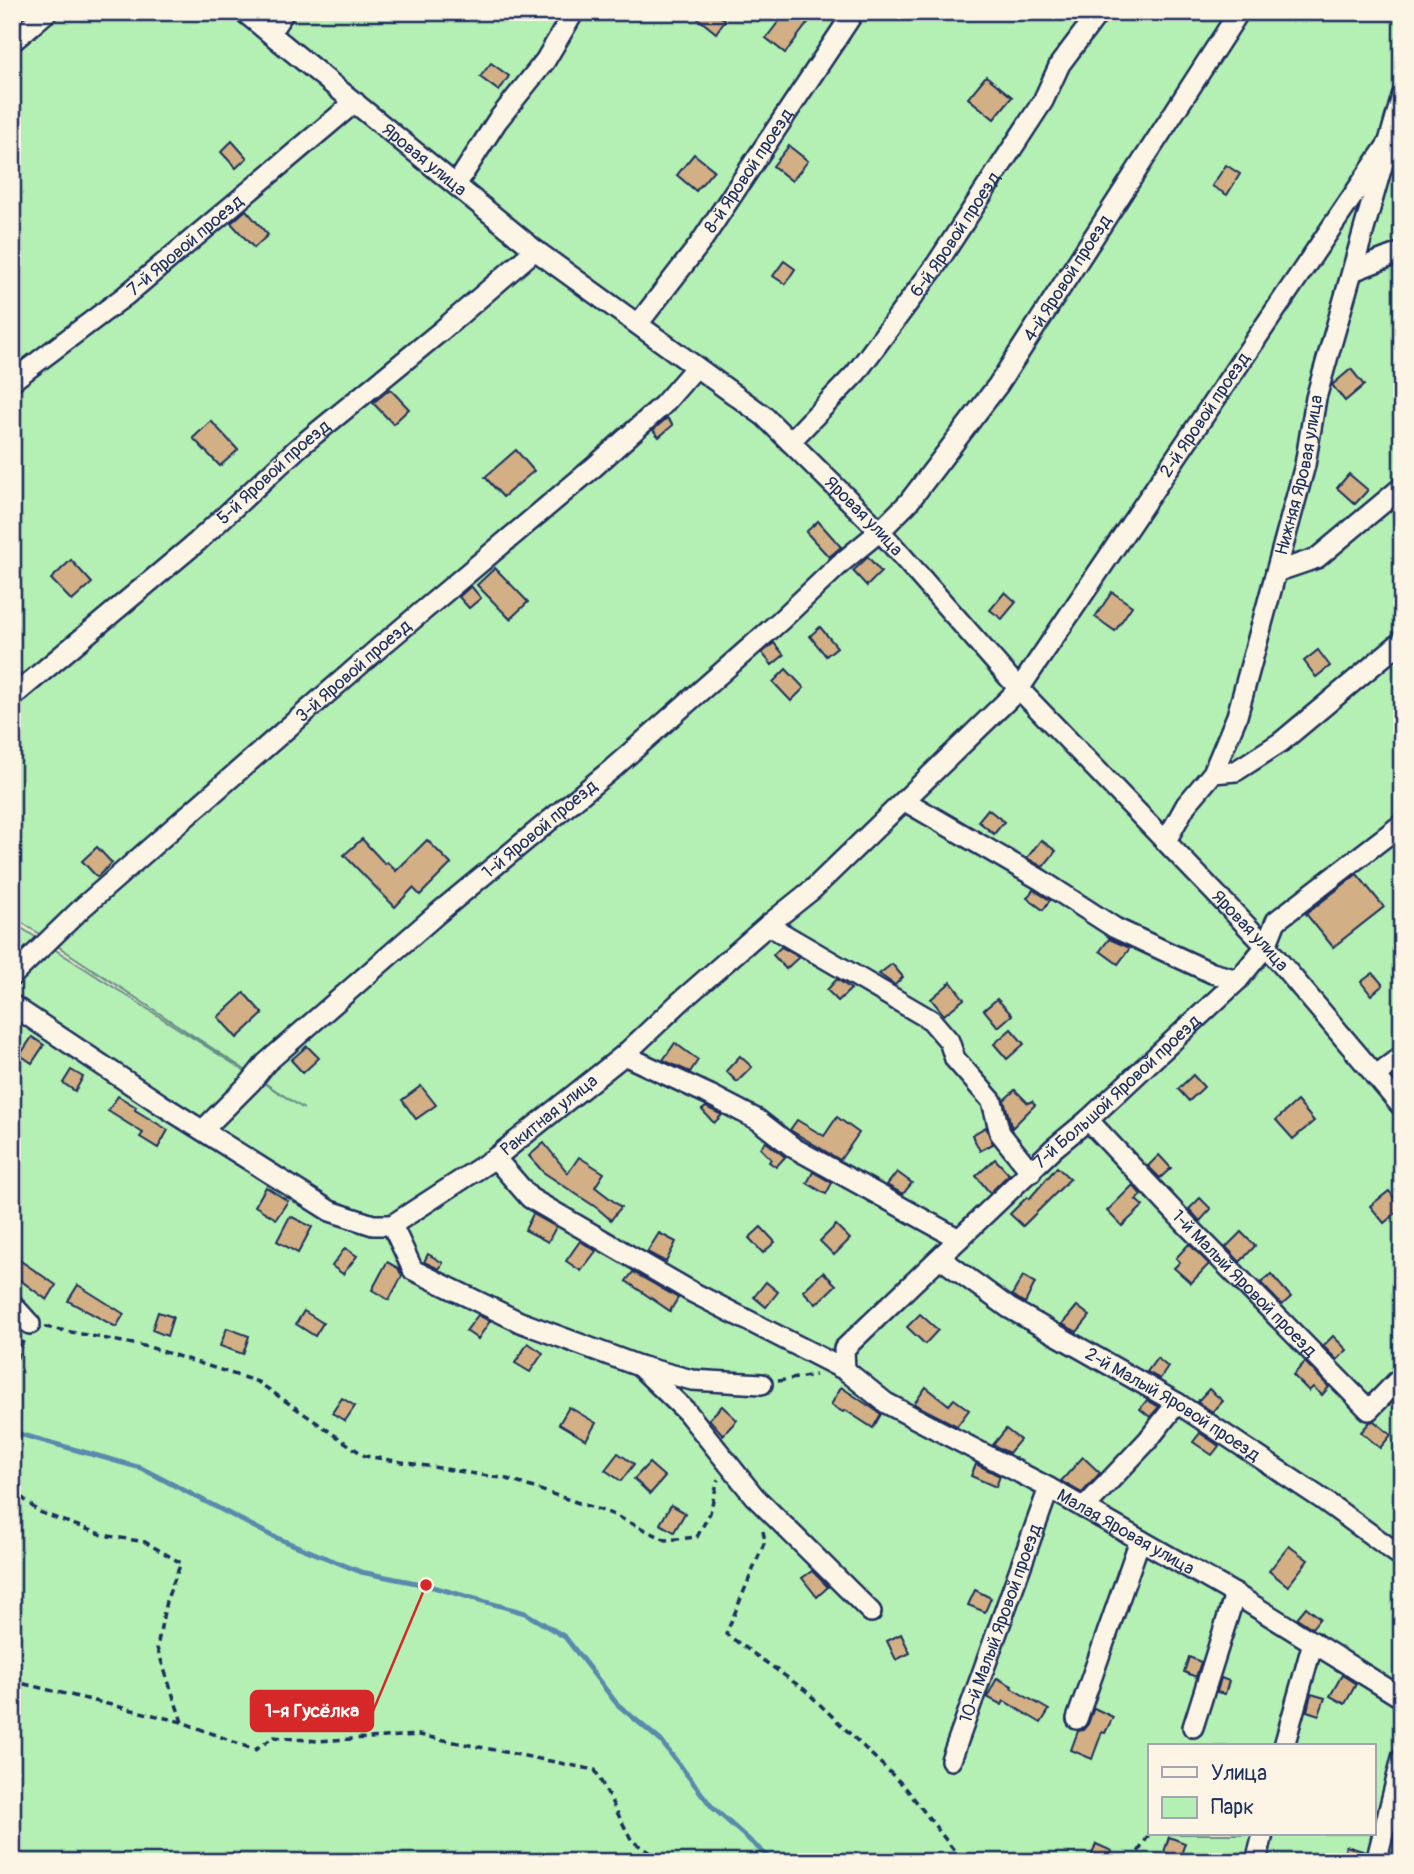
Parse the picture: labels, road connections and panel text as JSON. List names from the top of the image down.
{
  "streets": {
    "street": [
      "Яровая улица",
      "8-й Яровой проезд",
      "6-й Яровой проезд",
      "7-й Яровой проезд",
      "4-й Яровой проезд",
      "2-й Яровой проезд",
      "5-й Яровой проезд",
      "Нижняя Яровая улица",
      "3-й Яровой проезд",
      "1-й Яровой проезд",
      "7-й Большой Яровой проезд",
      "Ракитная улица",
      "1-й Малый Яровой проезд",
      "2-й Малый Яровой проезд",
      "Малая Яровая улица",
      "10-й Малый Яровой проезд"
    ]
  },
  "crossings": [
    ["Яровая улица", "8-й Яровой проезд"],
    ["Яровая улица", "6-й Яровой проезд"],
    ["Яровая улица", "7-й Яровой проезд"],
    ["Яровая улица", "4-й Яровой проезд"],
    ["Яровая улица", "2-й Яровой проезд"],
    ["Яровая улица", "5-й Яровой проезд"],
    ["Яровая улица", "Нижняя Яровая улица"],
    ["Яровая улица", "3-й Яровой проезд"],
    ["Яровая улица", "1-й Яровой проезд"],
    ["Яровая улица", "7-й Большой Яровой проезд"],
    ["Яровая улица", "Ракитная улица"],
    ["4-й Яровой проезд", "1-й Яровой проезд"],
    ["2-й Яровой проезд", "Нижняя Яровая улица"],
    ["2-й Яровой проезд", "Ракитная улица"],
    ["7-й Большой Яровой проезд", "1-й Малый Яровой проезд"],
    ["7-й Большой Яровой проезд", "2-й Малый Яровой проезд"],
    ["7-й Большой Яровой проезд", "Малая Яровая улица"],
    ["Ракитная улица", "Малая Яровая улица"],
    ["Малая Яровая улица", "10-й Малый Яровой проезд"]
  ],
  "places": ["1-я Гусёлка"],
  "legend": ["Улица", "Парк"]
}
